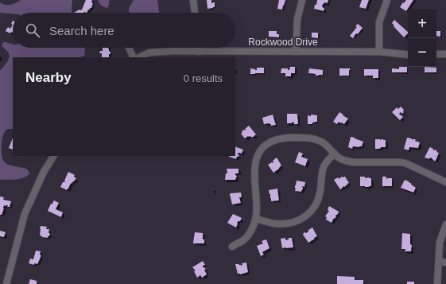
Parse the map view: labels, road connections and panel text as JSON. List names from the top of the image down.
{
  "streets": {
    "street": ["Rockwood Drive"]
  },
  "page": {
    "map_buttons": ["+", "−"],
    "search": "Search here",
    "heading": ["Nearby", "0 results"]
  }
}
